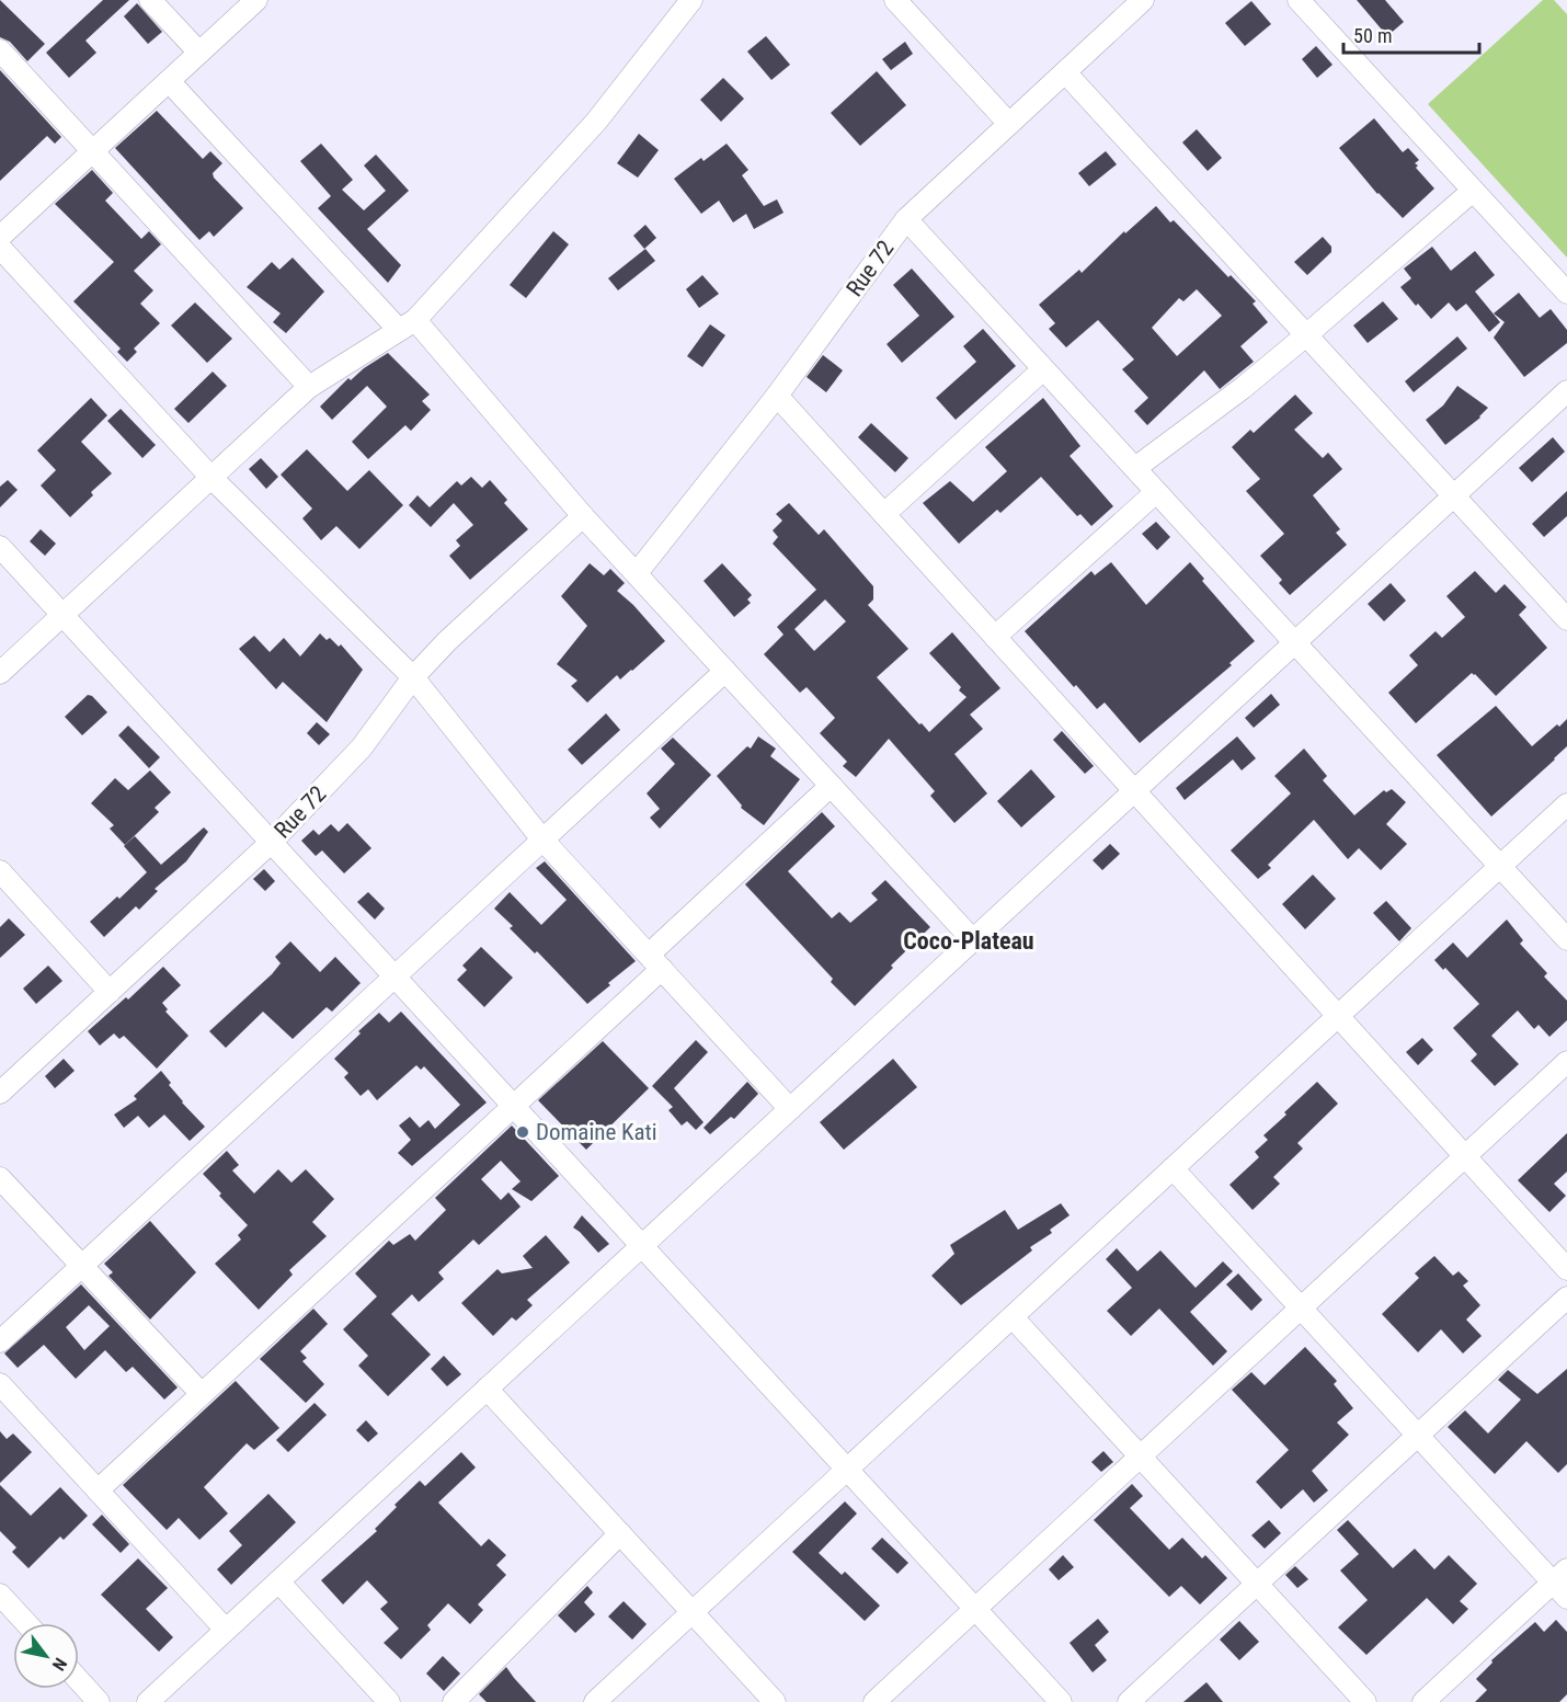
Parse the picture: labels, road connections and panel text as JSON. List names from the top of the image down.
{
  "streets": {
    "street": ["Rue 72"]
  },
  "districts": ["Coco-Plateau"],
  "places": ["Domaine Kati"],
  "scale_bar": "50 m",
  "north": "bottom right"
}
